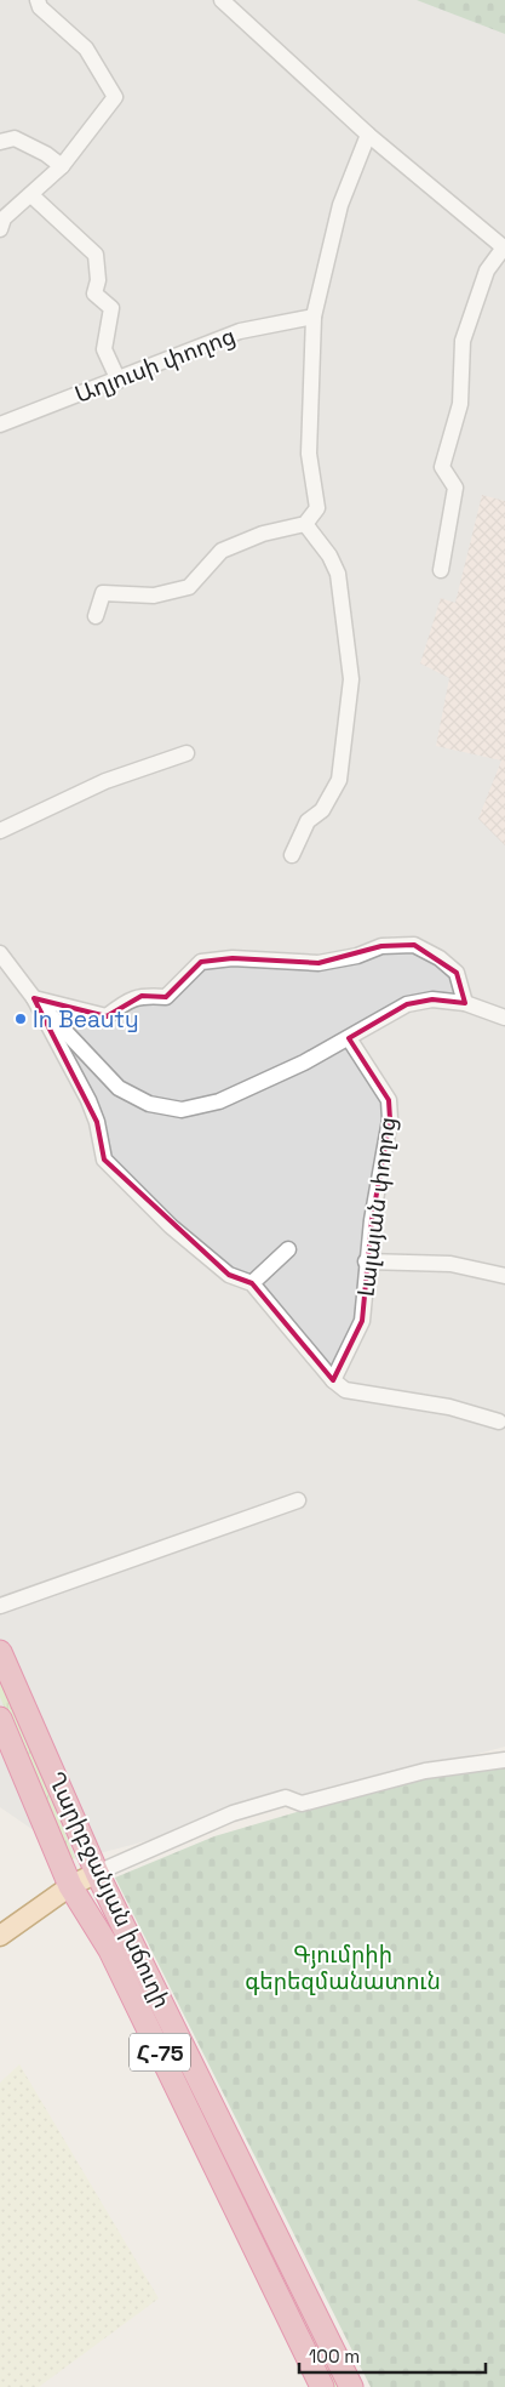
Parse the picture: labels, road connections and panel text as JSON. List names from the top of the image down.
{
  "streets": {
    "highway": ["Ղարիբջանյան խճուղի", "Հ-75"],
    "street": ["Աղյուսի փողոց", "Լալայան փողոց"]
  },
  "parks": ["Գյումրիի գերեզմանատուն"],
  "places": ["In Beauty"],
  "scale_bar": "100 m"
}
